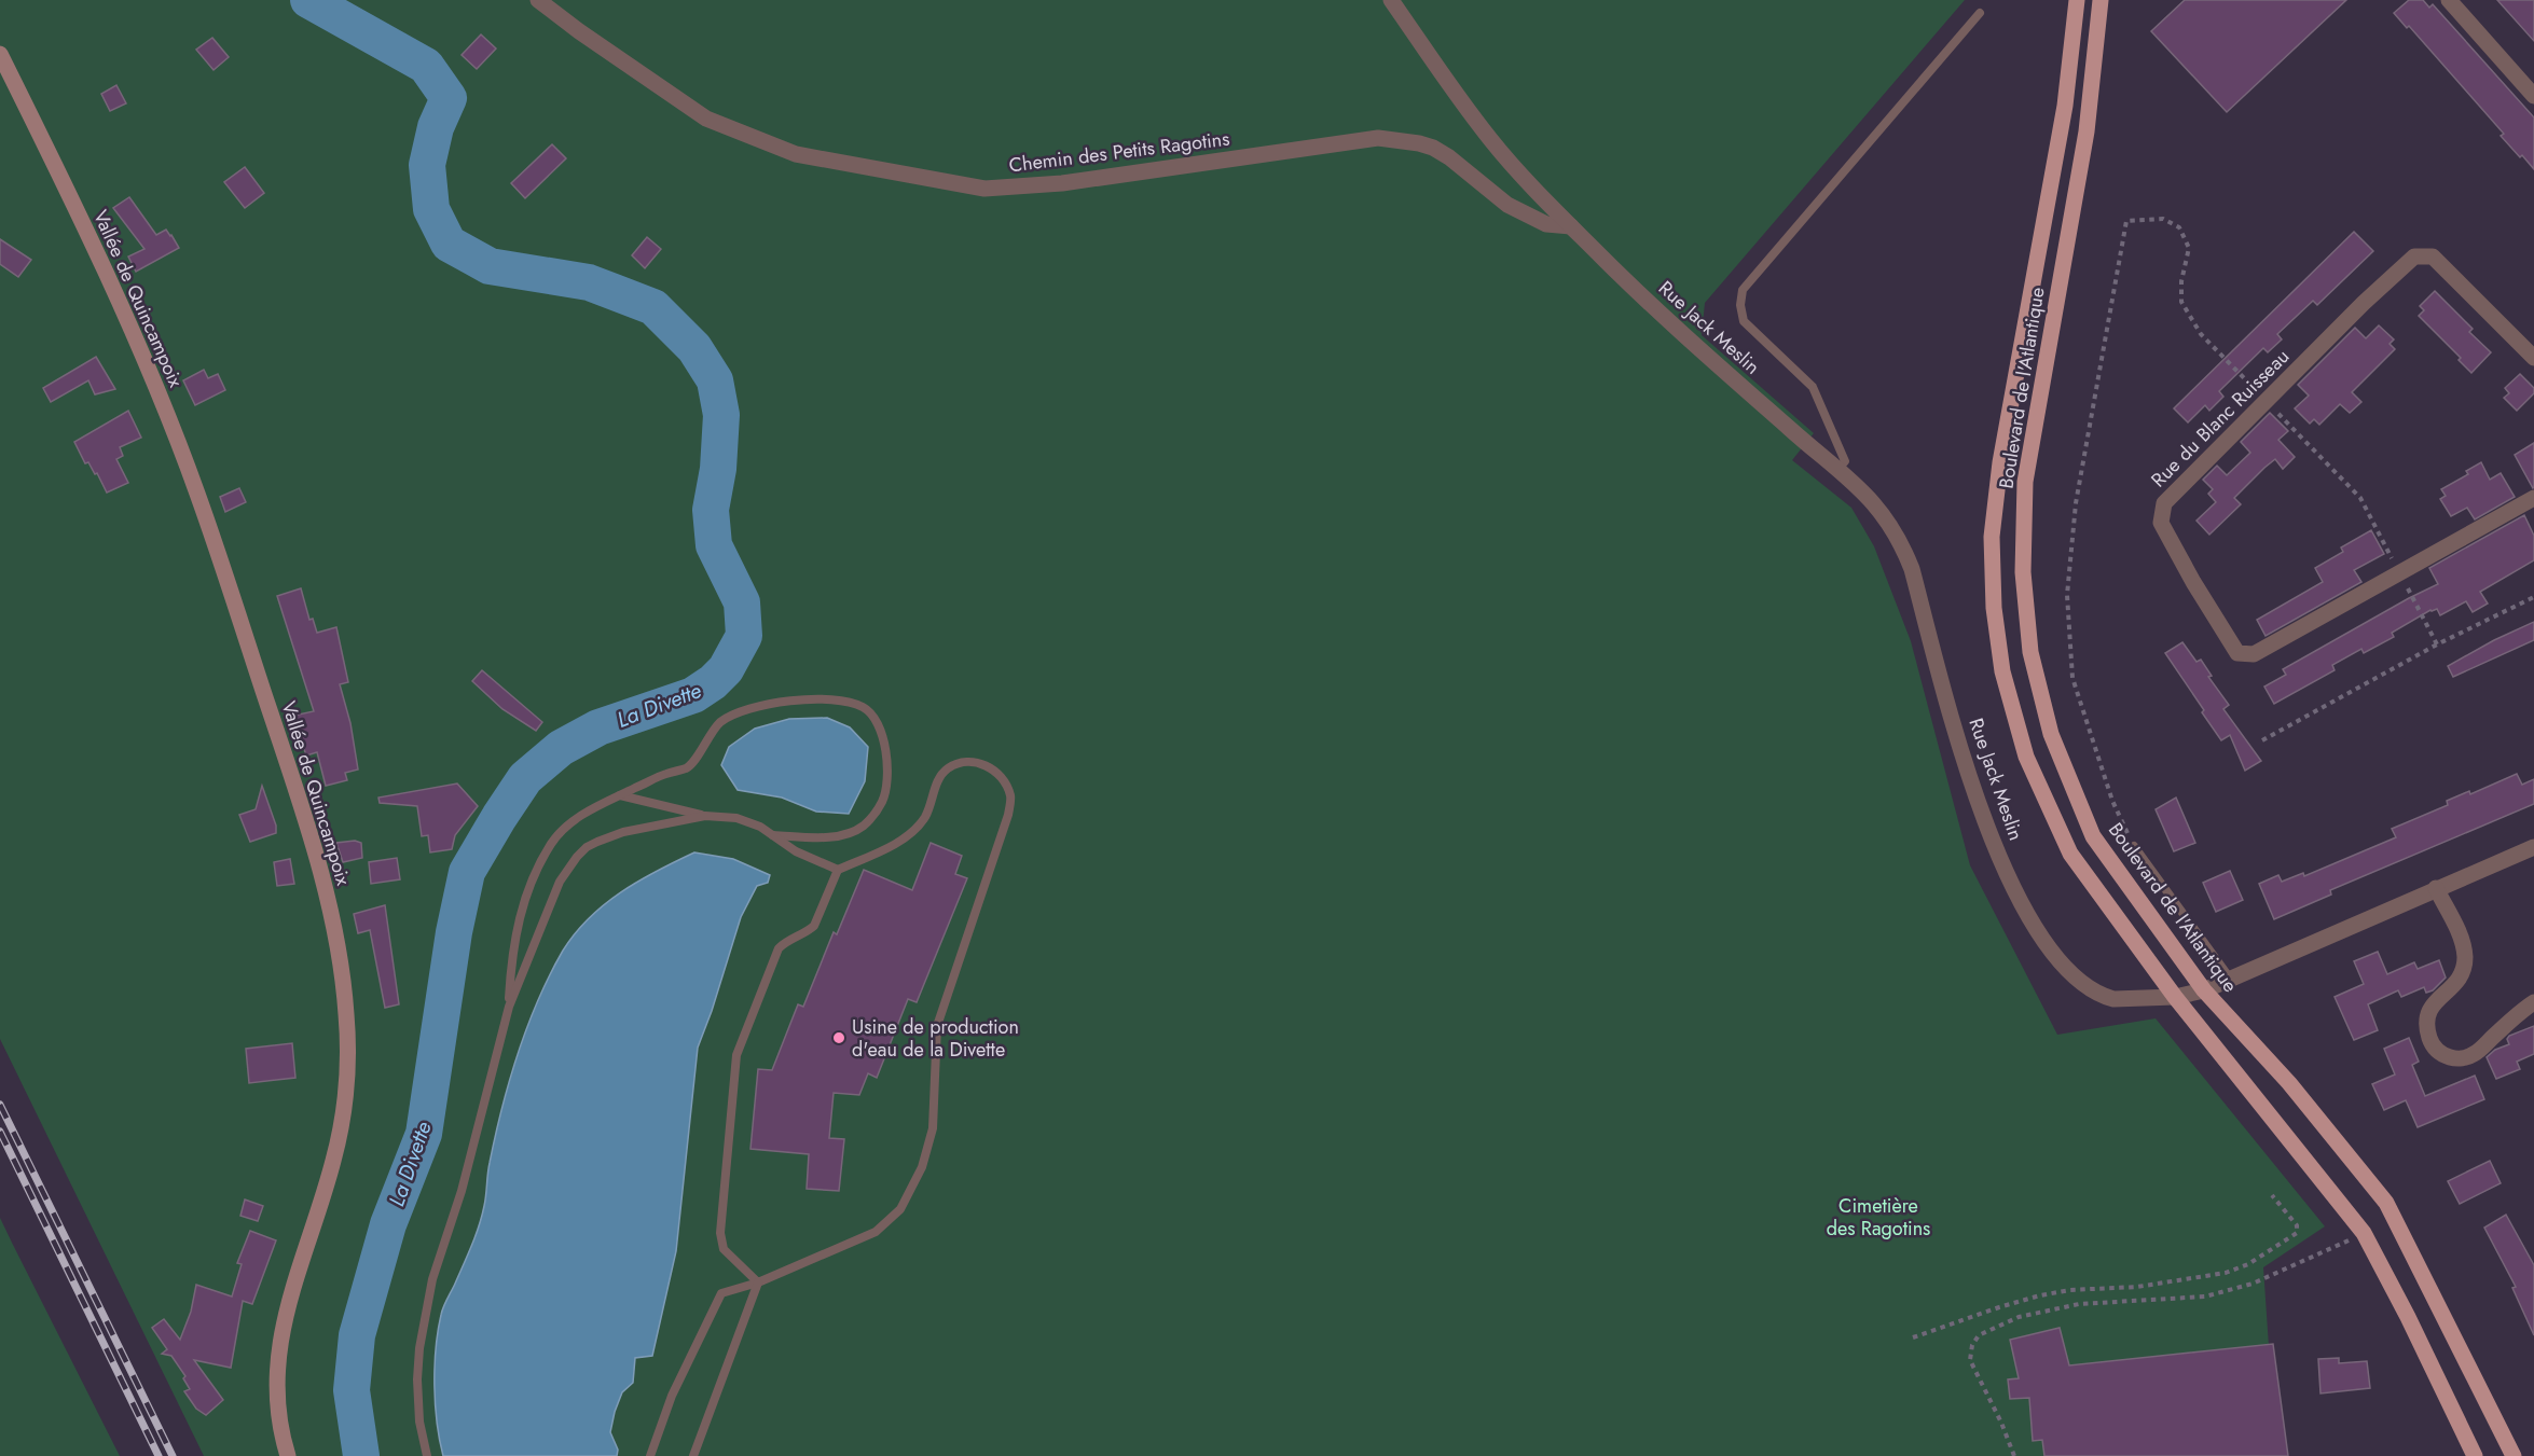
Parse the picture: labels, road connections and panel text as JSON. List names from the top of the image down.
{
  "streets": {
    "main road": ["Vallée de Quincampoix", "Boulevard de l'Atlantique"],
    "street": ["Chemin des Petits Ragotins", "Rue Jack Meslin", "Rue du Blanc Ruisseau"]
  },
  "crossings": [
    ["Chemin des Petits Ragotins", "Rue Jack Meslin"],
    ["Rue Jack Meslin", "Boulevard de l'Atlantique"]
  ],
  "water": ["La Divette"],
  "parks": ["Cimetière des Ragotins"],
  "places": ["Usine de production d'eau de la Divette"]
}
